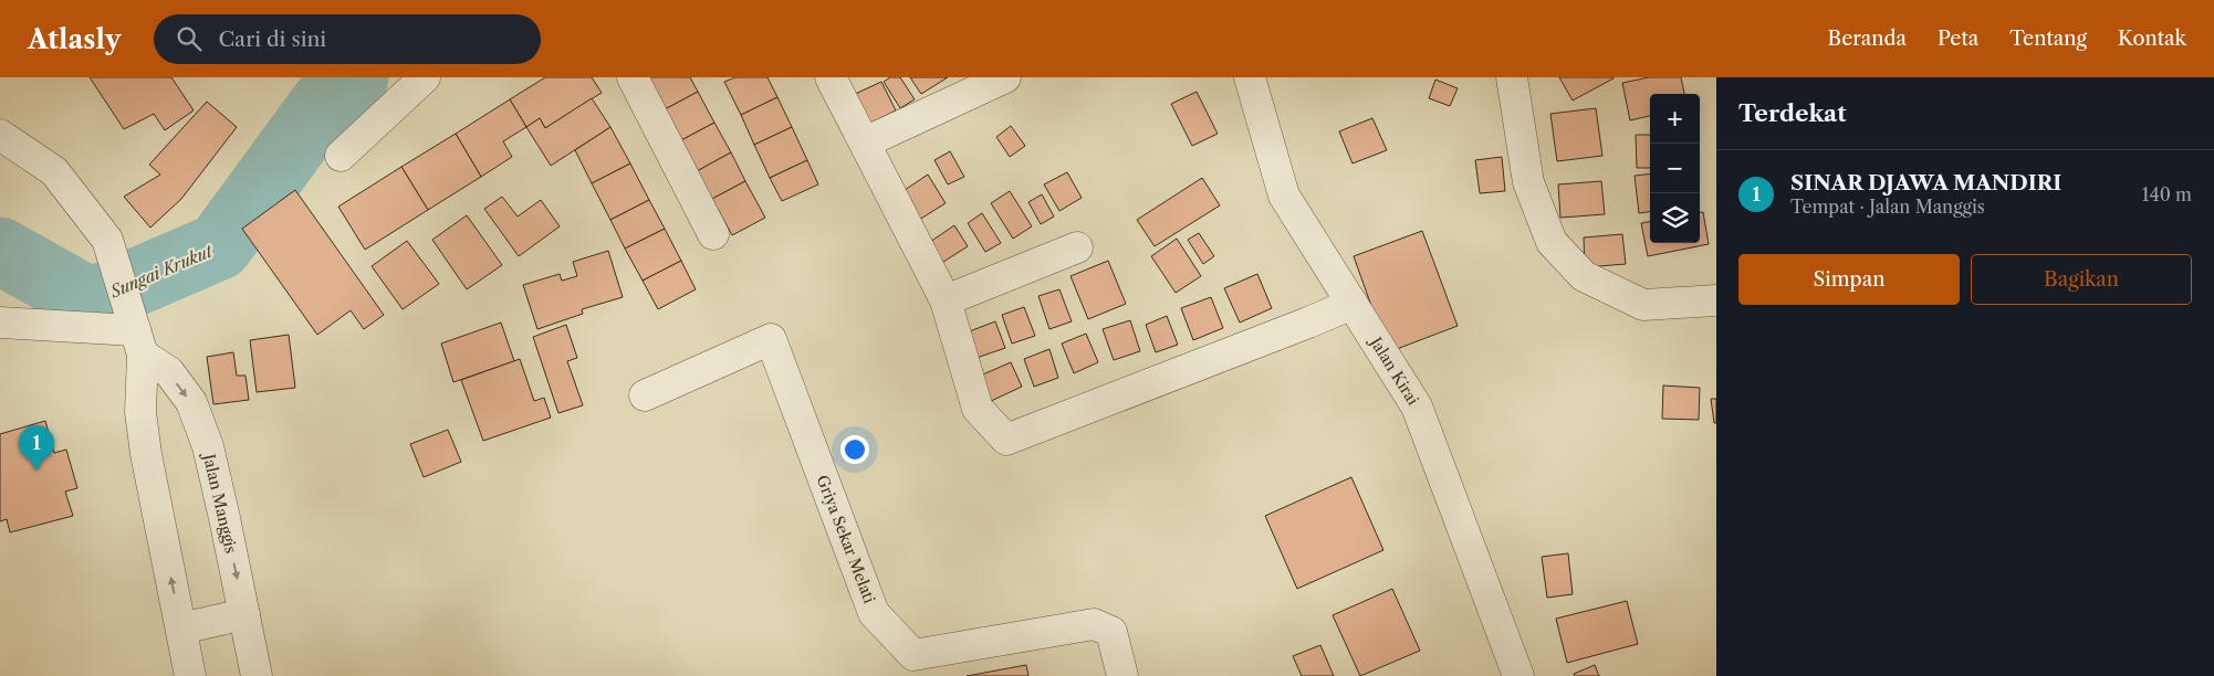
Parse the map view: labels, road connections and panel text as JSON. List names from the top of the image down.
{
  "streets": {
    "street": ["Jalan Kirai", "Jalan Manggis", "Griya Sekar Melati"]
  },
  "water": ["Sungai Krukut"],
  "page": {
    "header": "Atlasly",
    "search": "Cari di sini",
    "nav": [
      "Beranda",
      "Peta",
      "Tentang",
      "Kontak"
    ],
    "heading": "Terdekat",
    "map_buttons": ["+", "−"],
    "list": [
      {
        "mark": "1",
        "name": "SINAR DJAWA MANDIRI",
        "note": "Tempat · Jalan Manggis",
        "value": "140 m"
      }
    ],
    "buttons": ["Simpan", "Bagikan"],
    "pins": "1"
  }
}
